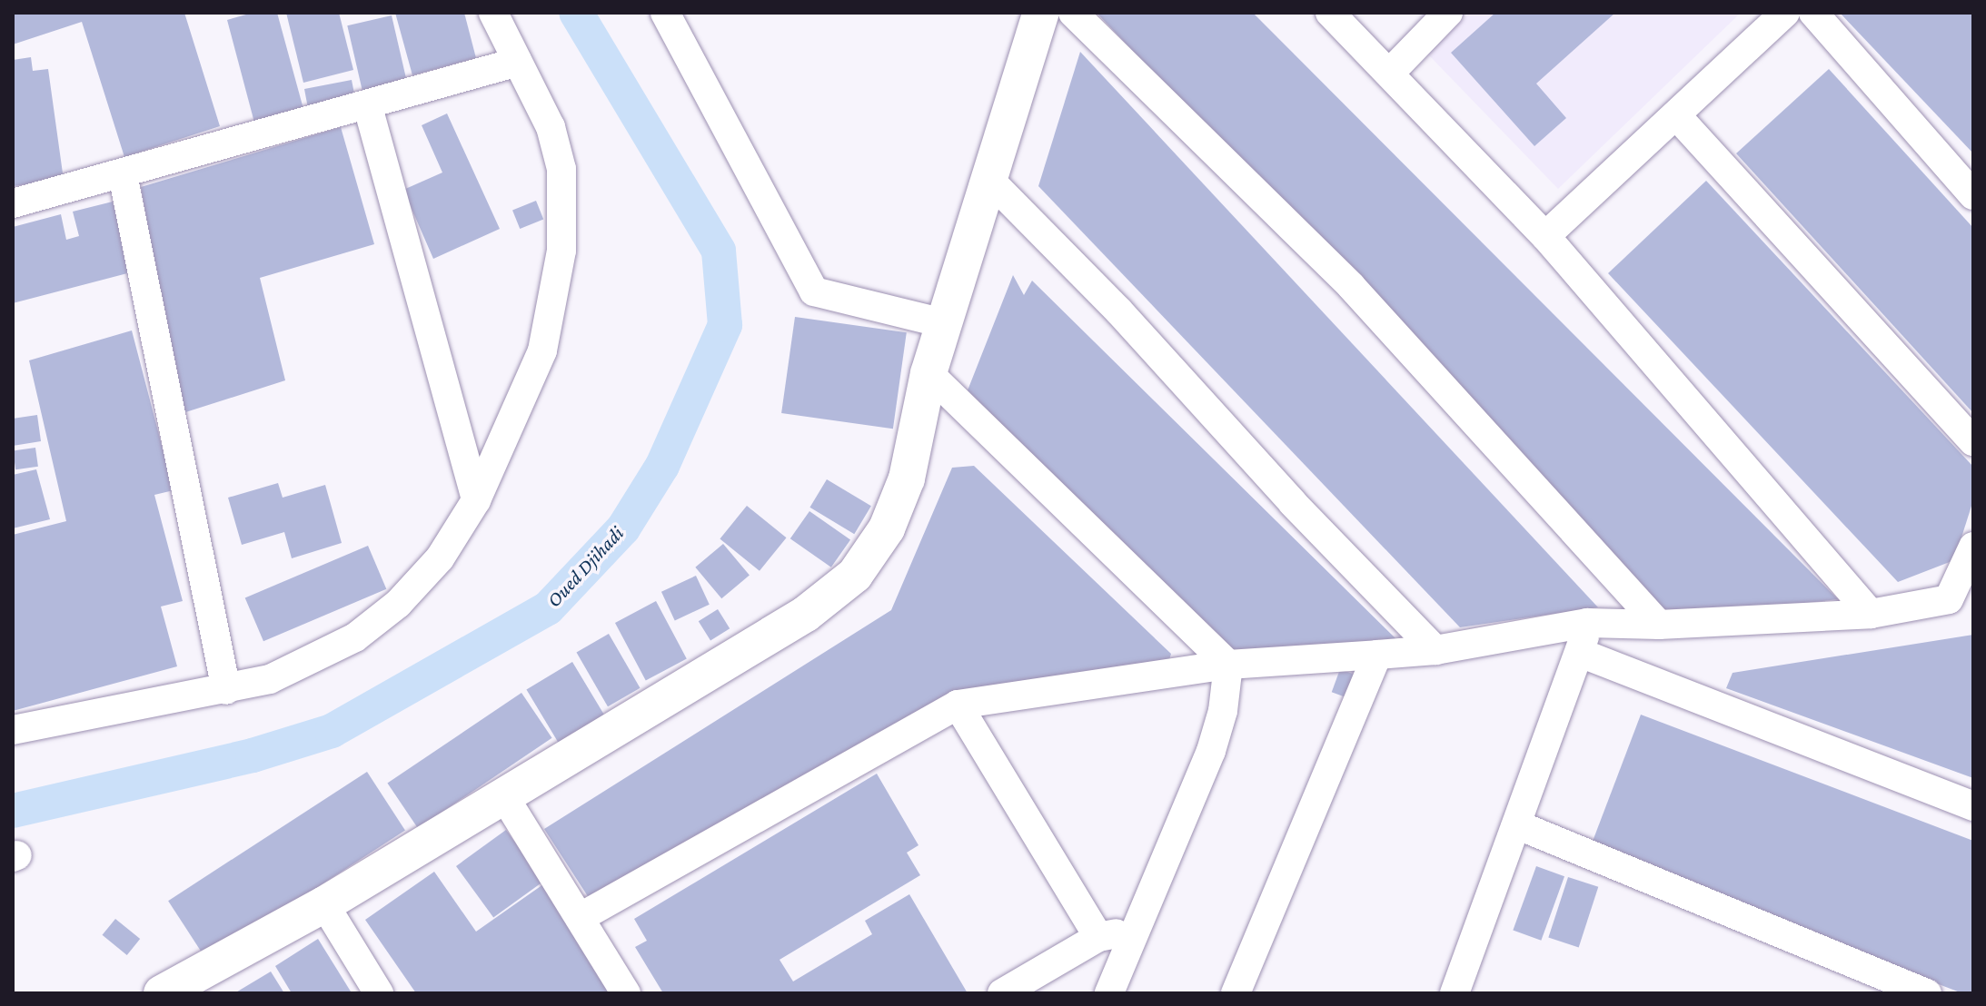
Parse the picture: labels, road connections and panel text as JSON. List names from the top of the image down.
{
  "water": ["Oued Djihadi"]
}
